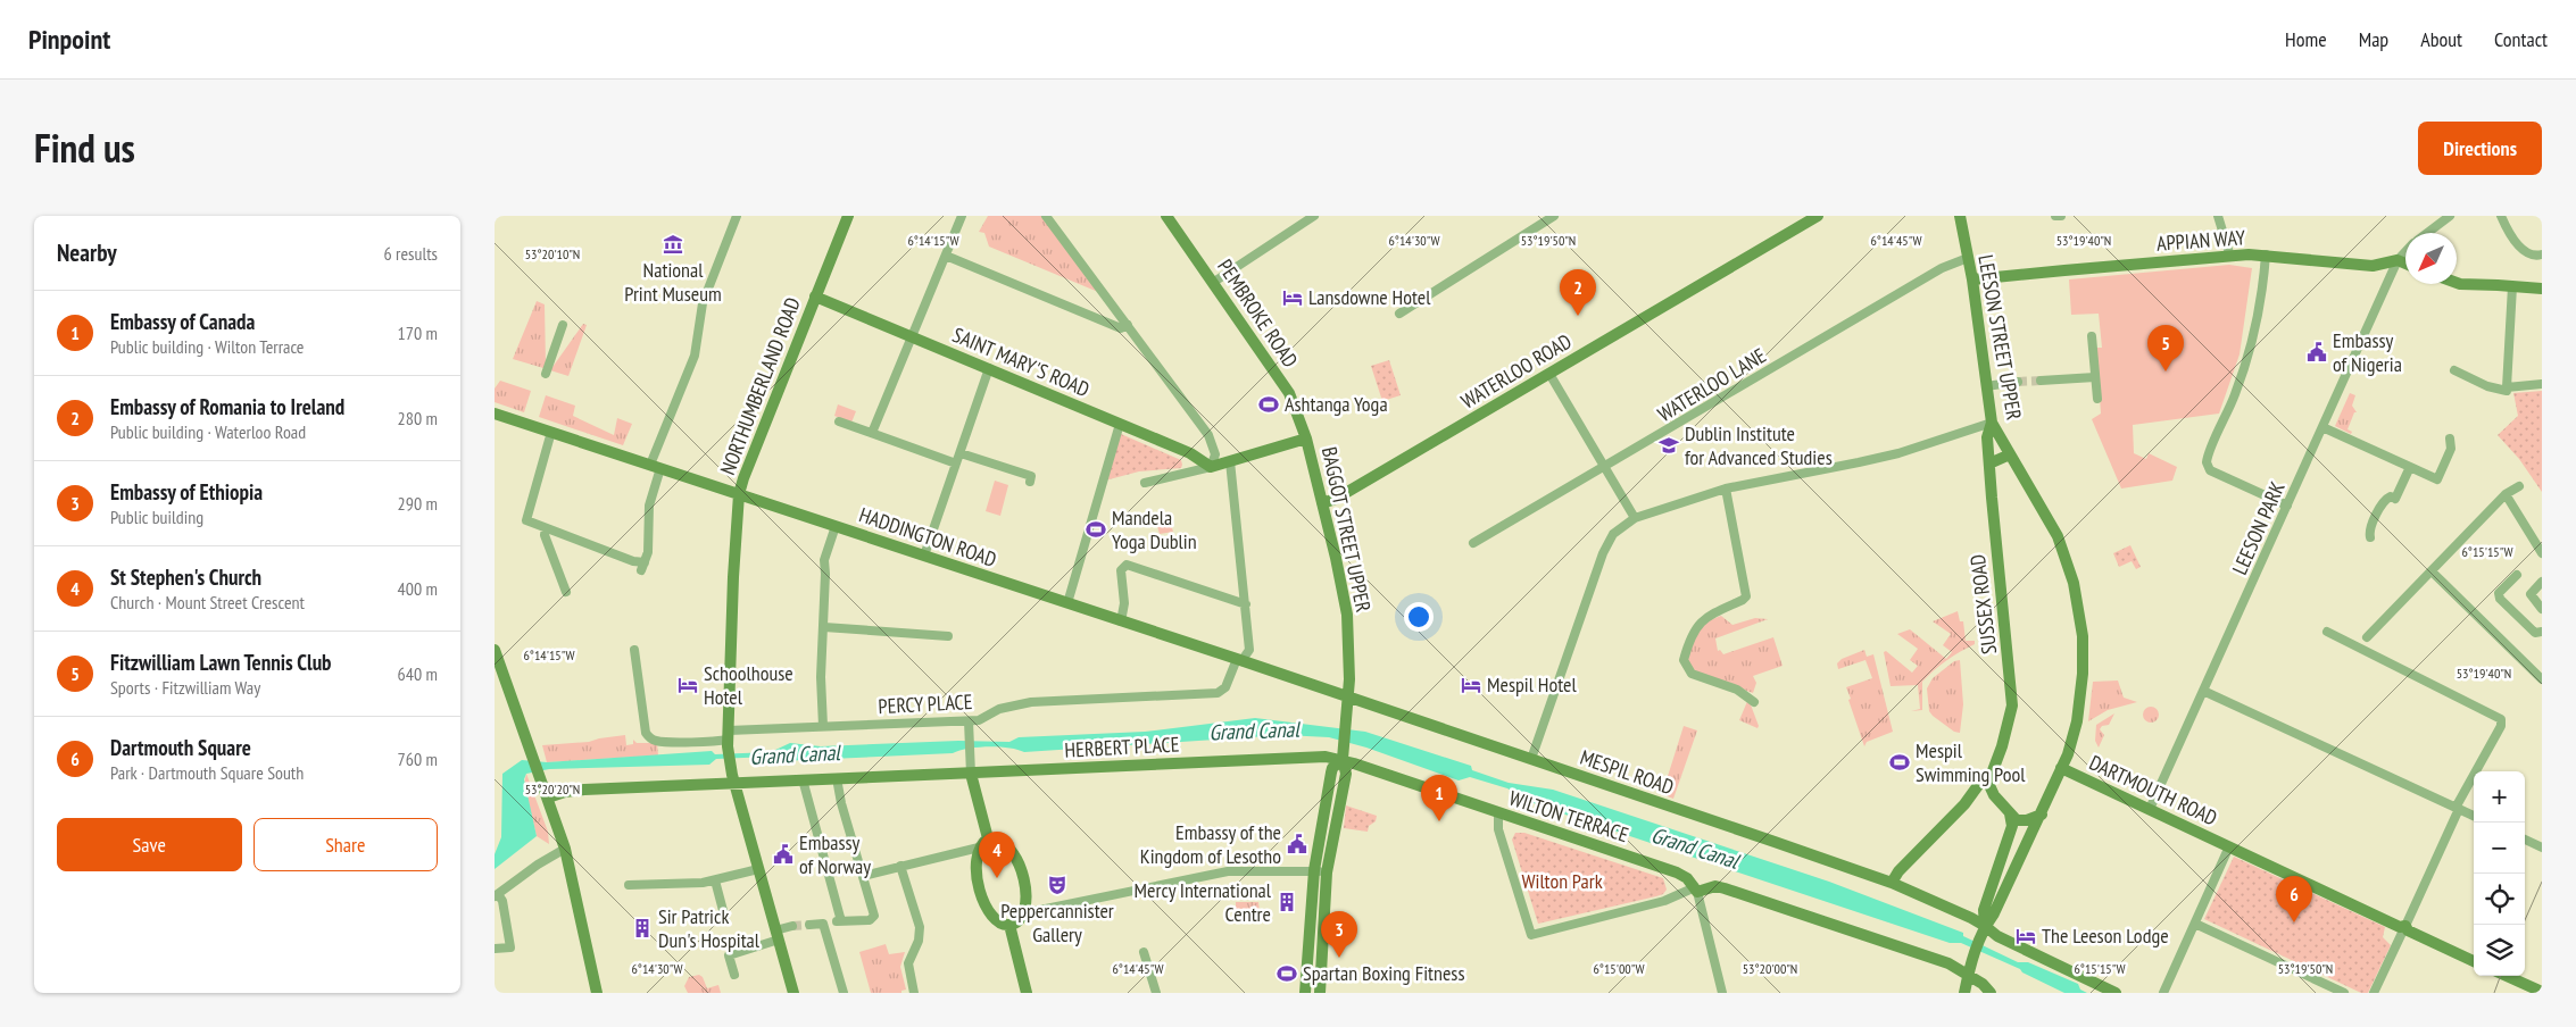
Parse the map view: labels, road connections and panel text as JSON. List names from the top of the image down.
{
  "streets": {
    "main road": [
      "APPIAN WAY",
      "PEMBROKE ROAD",
      "LEESON STREET UPPER",
      "SAINT MARY'S ROAD",
      "WATERLOO ROAD",
      "NORTHUMBERLAND ROAD",
      "BAGGOT STREET UPPER",
      "HADDINGTON ROAD",
      "SUSSEX ROAD",
      "HERBERT PLACE",
      "MESPIL ROAD",
      "DARTMOUTH ROAD",
      "WILTON TERRACE"
    ],
    "street": ["WATERLOO LANE", "LEESON PARK", "PERCY PLACE"]
  },
  "crossings": [
    ["APPIAN WAY", "LEESON STREET UPPER"],
    ["APPIAN WAY", "LEESON PARK"],
    ["PEMBROKE ROAD", "BAGGOT STREET UPPER"],
    ["LEESON STREET UPPER", "WATERLOO LANE"],
    ["LEESON STREET UPPER", "SUSSEX ROAD"],
    ["LEESON STREET UPPER", "MESPIL ROAD"],
    ["LEESON STREET UPPER", "DARTMOUTH ROAD"],
    ["SAINT MARY'S ROAD", "NORTHUMBERLAND ROAD"],
    ["WATERLOO ROAD", "BAGGOT STREET UPPER"],
    ["NORTHUMBERLAND ROAD", "HADDINGTON ROAD"],
    ["NORTHUMBERLAND ROAD", "PERCY PLACE"],
    ["NORTHUMBERLAND ROAD", "HERBERT PLACE"],
    ["LEESON PARK", "DARTMOUTH ROAD"],
    ["BAGGOT STREET UPPER", "HADDINGTON ROAD"],
    ["BAGGOT STREET UPPER", "HERBERT PLACE"],
    ["BAGGOT STREET UPPER", "MESPIL ROAD"],
    ["BAGGOT STREET UPPER", "WILTON TERRACE"],
    ["HADDINGTON ROAD", "PERCY PLACE"],
    ["HADDINGTON ROAD", "MESPIL ROAD"],
    ["HERBERT PLACE", "WILTON TERRACE"]
  ],
  "water": ["Grand Canal"],
  "parks": ["Wilton Park"],
  "places": {
    "museum": ["National Print Museum"],
    "hotel": [
      "Lansdowne Hotel",
      "Schoolhouse Hotel",
      "Mespil Hotel",
      "The Leeson Lodge"
    ],
    "public building": ["Embassy of Nigeria", "Embassy of the Kingdom of Lesotho", "Embassy of Norway"],
    "sports": [
      "Ashtanga Yoga",
      "Mandela Yoga Dublin",
      "Mespil Swimming Pool",
      "Spartan Boxing Fitness"
    ],
    "school or university": ["Dublin Institute for Advanced Studies"],
    "theatre": ["Peppercannister Gallery"],
    "building": ["Mercy International Centre", "Sir Patrick Dun's Hospital"]
  },
  "north": "bottom left",
  "page": {
    "header": "Pinpoint",
    "nav": [
      "Home",
      "Map",
      "About",
      "Contact"
    ],
    "title": "Find us",
    "buttons": [
      "Directions",
      ["Save", "Share"]
    ],
    "heading": ["Nearby", "6 results"],
    "pins": [
      "2",
      "5",
      "1",
      "4",
      "6",
      "3"
    ],
    "list": [
      {
        "mark": "1",
        "name": "Embassy of Canada",
        "note": "Public building · Wilton Terrace",
        "value": "170 m"
      },
      {
        "mark": "2",
        "name": "Embassy of Romania to Ireland",
        "note": "Public building · Waterloo Road",
        "value": "280 m"
      },
      {
        "mark": "3",
        "name": "Embassy of Ethiopia",
        "note": "Public building",
        "value": "290 m"
      },
      {
        "mark": "4",
        "name": "St Stephen's Church",
        "note": "Church · Mount Street Crescent",
        "value": "400 m"
      },
      {
        "mark": "5",
        "name": "Fitzwilliam Lawn Tennis Club",
        "note": "Sports · Fitzwilliam Way",
        "value": "640 m"
      },
      {
        "mark": "6",
        "name": "Dartmouth Square",
        "note": "Park · Dartmouth Square South",
        "value": "760 m"
      }
    ],
    "map_buttons": ["+", "−"]
  },
  "coordinates": [
    "6°14'15\"W",
    "6°14'30\"W",
    "53°19'50\"N",
    "6°14'45\"W",
    "53°19'40\"N",
    "53°20'10\"N",
    "6°15'15\"W",
    "53°20'20\"N",
    "6°15'00\"W",
    "53°20'00\"N"
  ]
}
